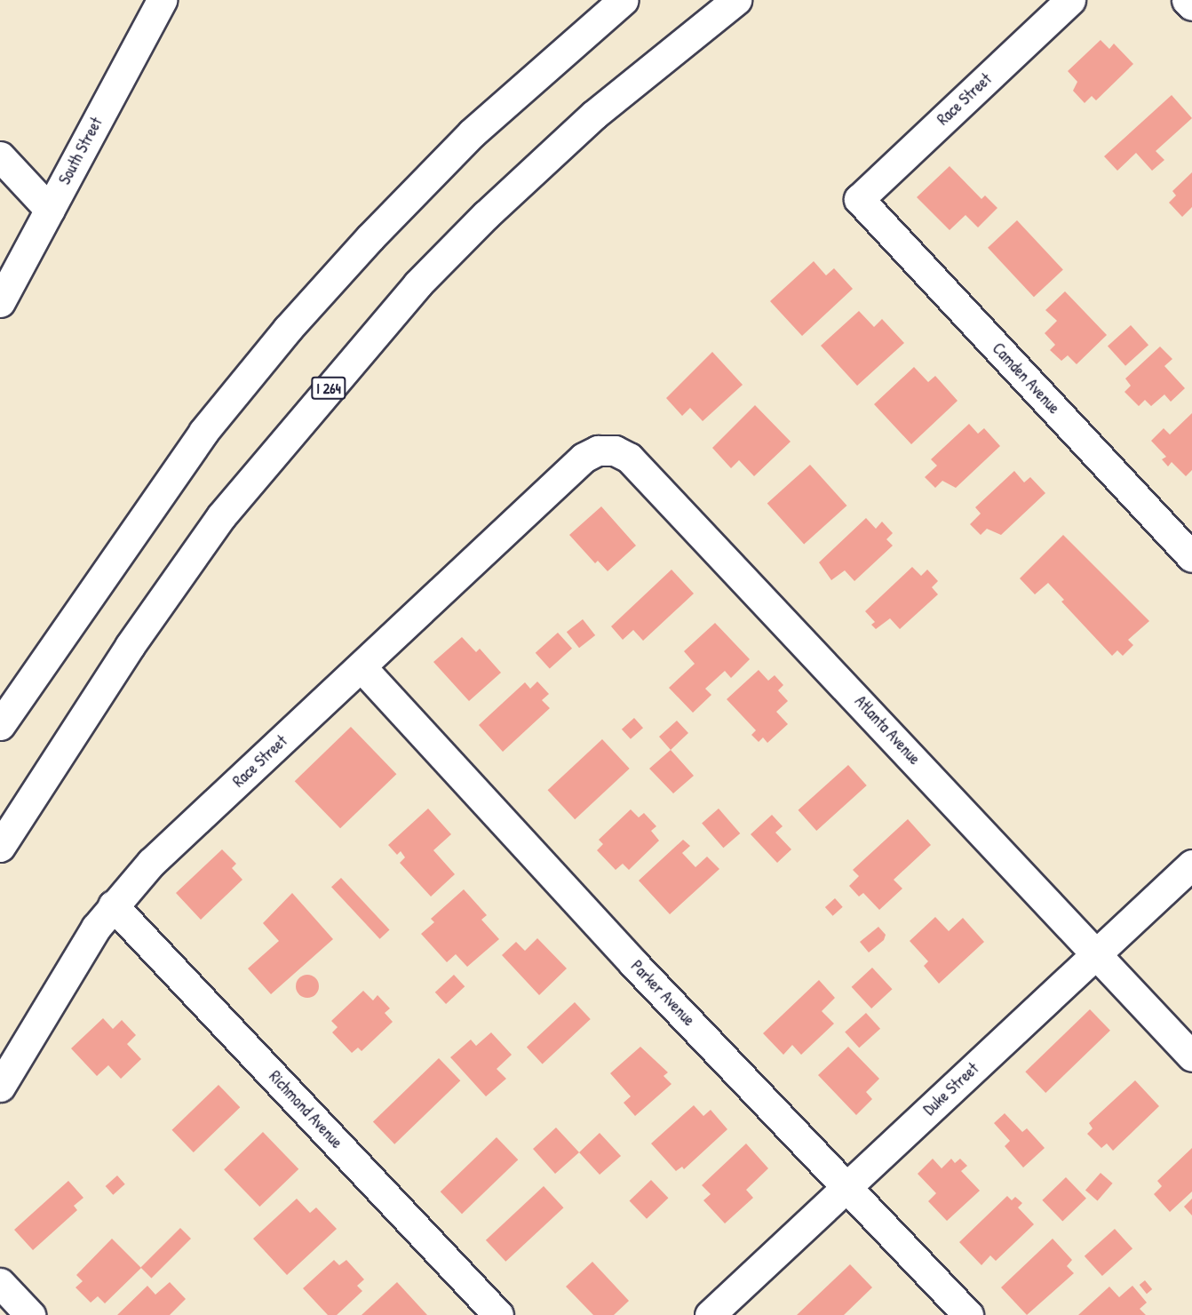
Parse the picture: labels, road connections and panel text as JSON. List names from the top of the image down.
{
  "streets": {
    "main road": [
      "Race Street",
      "South Street",
      "Camden Avenue",
      "I 264",
      "Atlanta Avenue",
      "Parker Avenue",
      "Duke Street",
      "Richmond Avenue"
    ]
  },
  "crossings": [
    ["Race Street", "Camden Avenue"],
    ["Race Street", "Atlanta Avenue"],
    ["Race Street", "Parker Avenue"],
    ["Race Street", "Richmond Avenue"],
    ["Atlanta Avenue", "Duke Street"],
    ["Parker Avenue", "Duke Street"]
  ]
}
